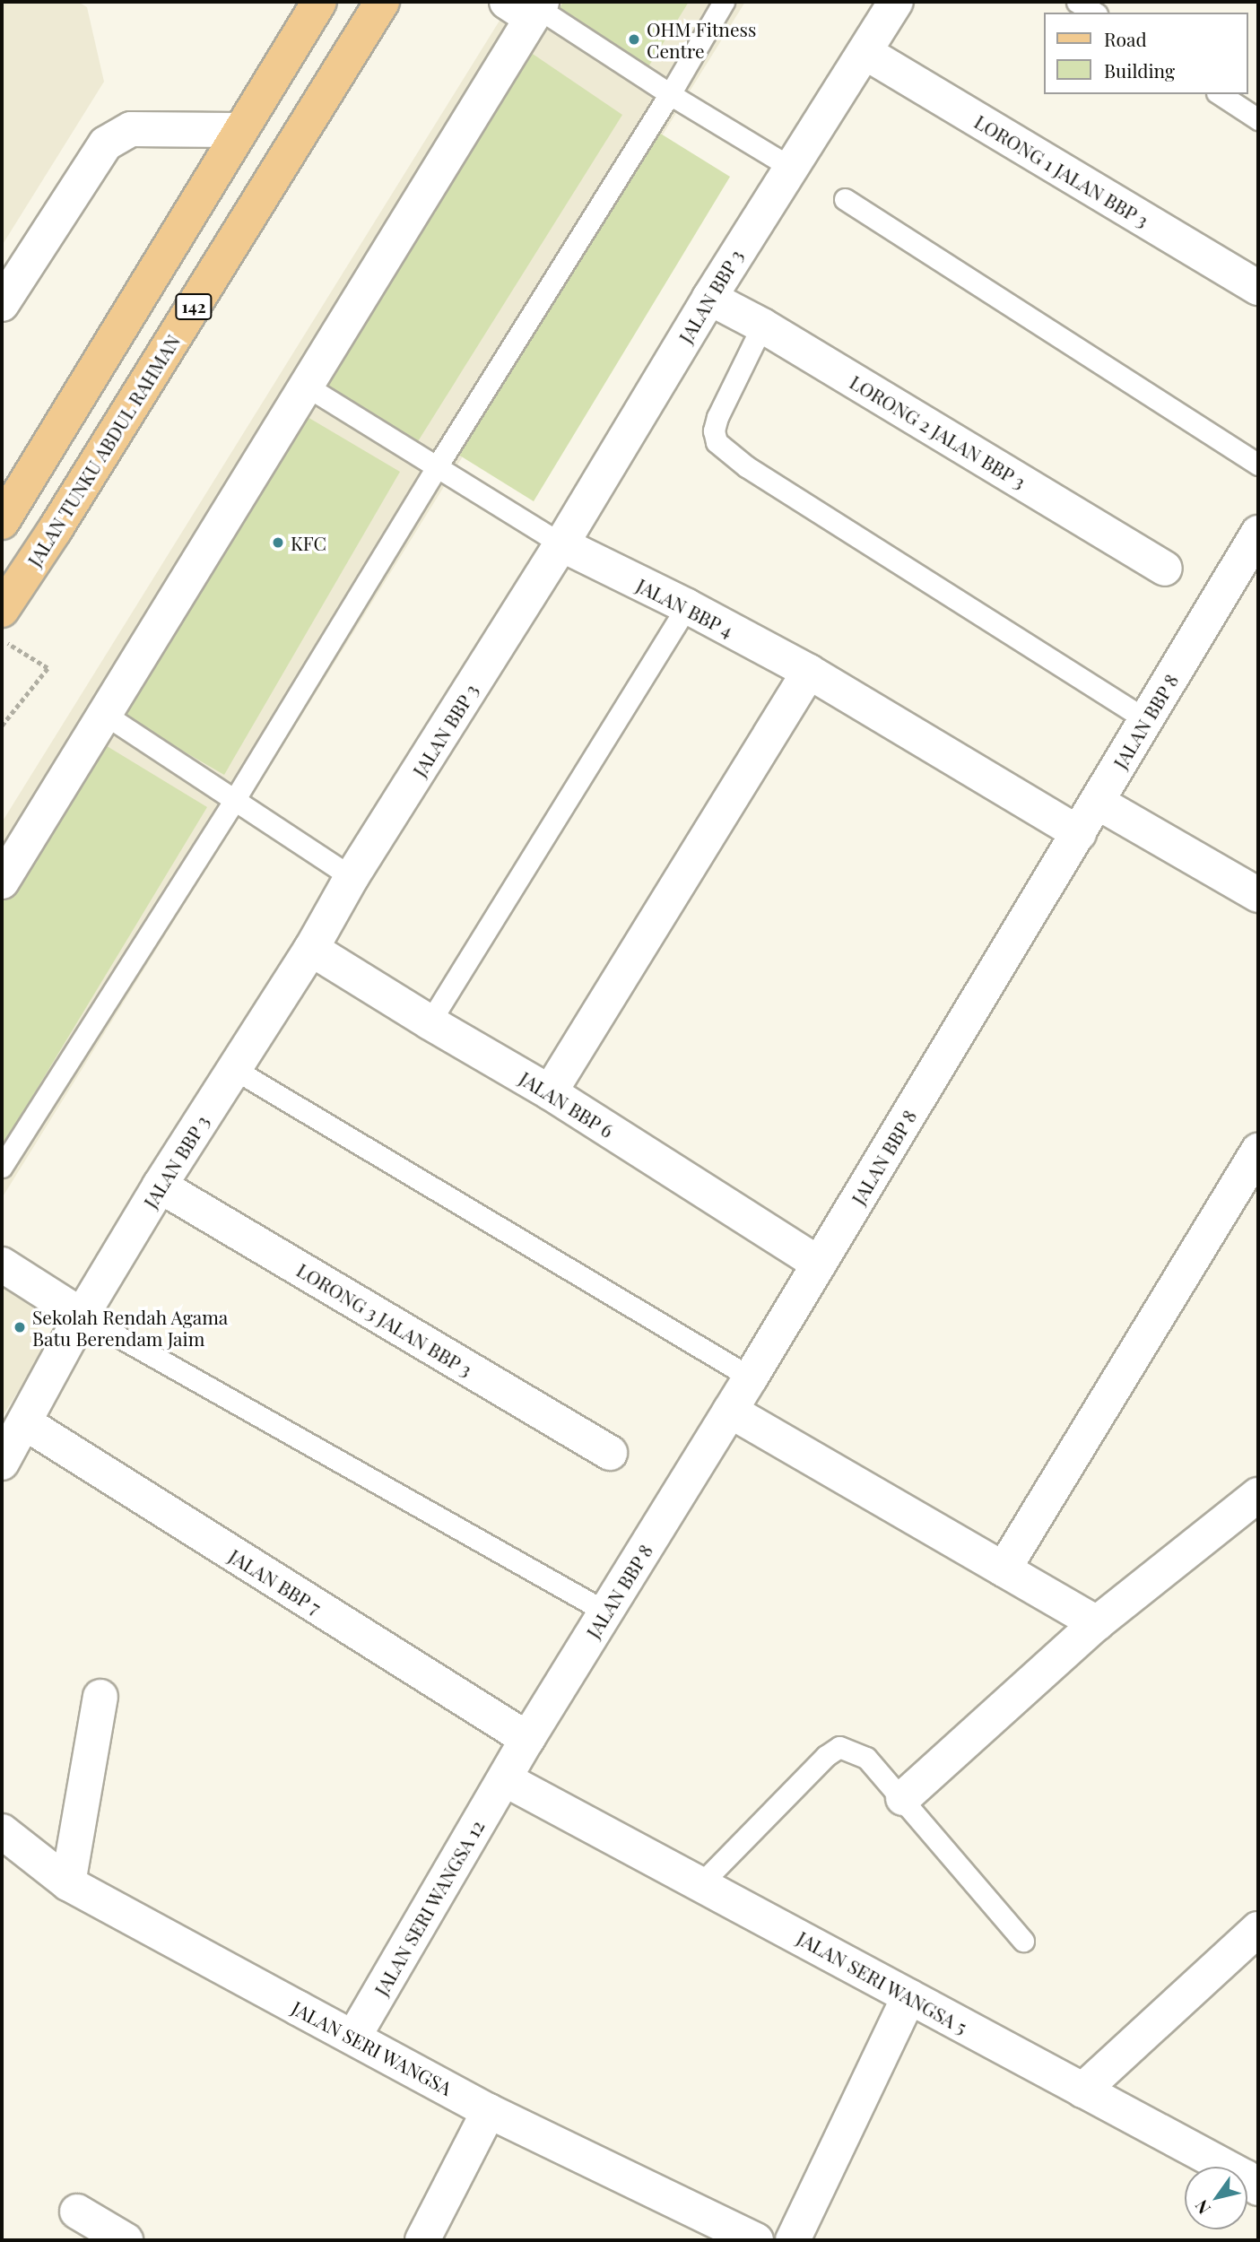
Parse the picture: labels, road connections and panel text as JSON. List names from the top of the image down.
{
  "streets": {
    "main road": ["142", "JALAN TUNKU ABDUL RAHMAN"],
    "street": [
      "LORONG 1 JALAN BBP 3",
      "JALAN BBP 3",
      "LORONG 2 JALAN BBP 3",
      "JALAN BBP 4",
      "JALAN BBP 8",
      "JALAN BBP 6",
      "LORONG 3 JALAN BBP 3",
      "JALAN BBP 7",
      "JALAN SERI WANGSA 12",
      "JALAN SERI WANGSA 5",
      "JALAN SERI WANGSA"
    ]
  },
  "crossings": [
    ["LORONG 1 JALAN BBP 3", "JALAN BBP 3"],
    ["JALAN BBP 3", "LORONG 2 JALAN BBP 3"],
    ["JALAN BBP 3", "JALAN BBP 4"],
    ["JALAN BBP 3", "JALAN BBP 6"],
    ["JALAN BBP 3", "LORONG 3 JALAN BBP 3"],
    ["JALAN BBP 3", "JALAN BBP 7"],
    ["JALAN BBP 4", "JALAN BBP 8"],
    ["JALAN BBP 8", "JALAN BBP 6"],
    ["JALAN BBP 8", "JALAN BBP 7"],
    ["JALAN BBP 8", "JALAN SERI WANGSA 12"],
    ["JALAN BBP 8", "JALAN SERI WANGSA 5"],
    ["JALAN SERI WANGSA 12", "JALAN SERI WANGSA 5"],
    ["JALAN SERI WANGSA 12", "JALAN SERI WANGSA"]
  ],
  "places": ["OHM Fitness Centre", "KFC", "Sekolah Rendah Agama Batu Berendam Jaim"],
  "legend": ["Road", "Building"],
  "north": "bottom left"
}
